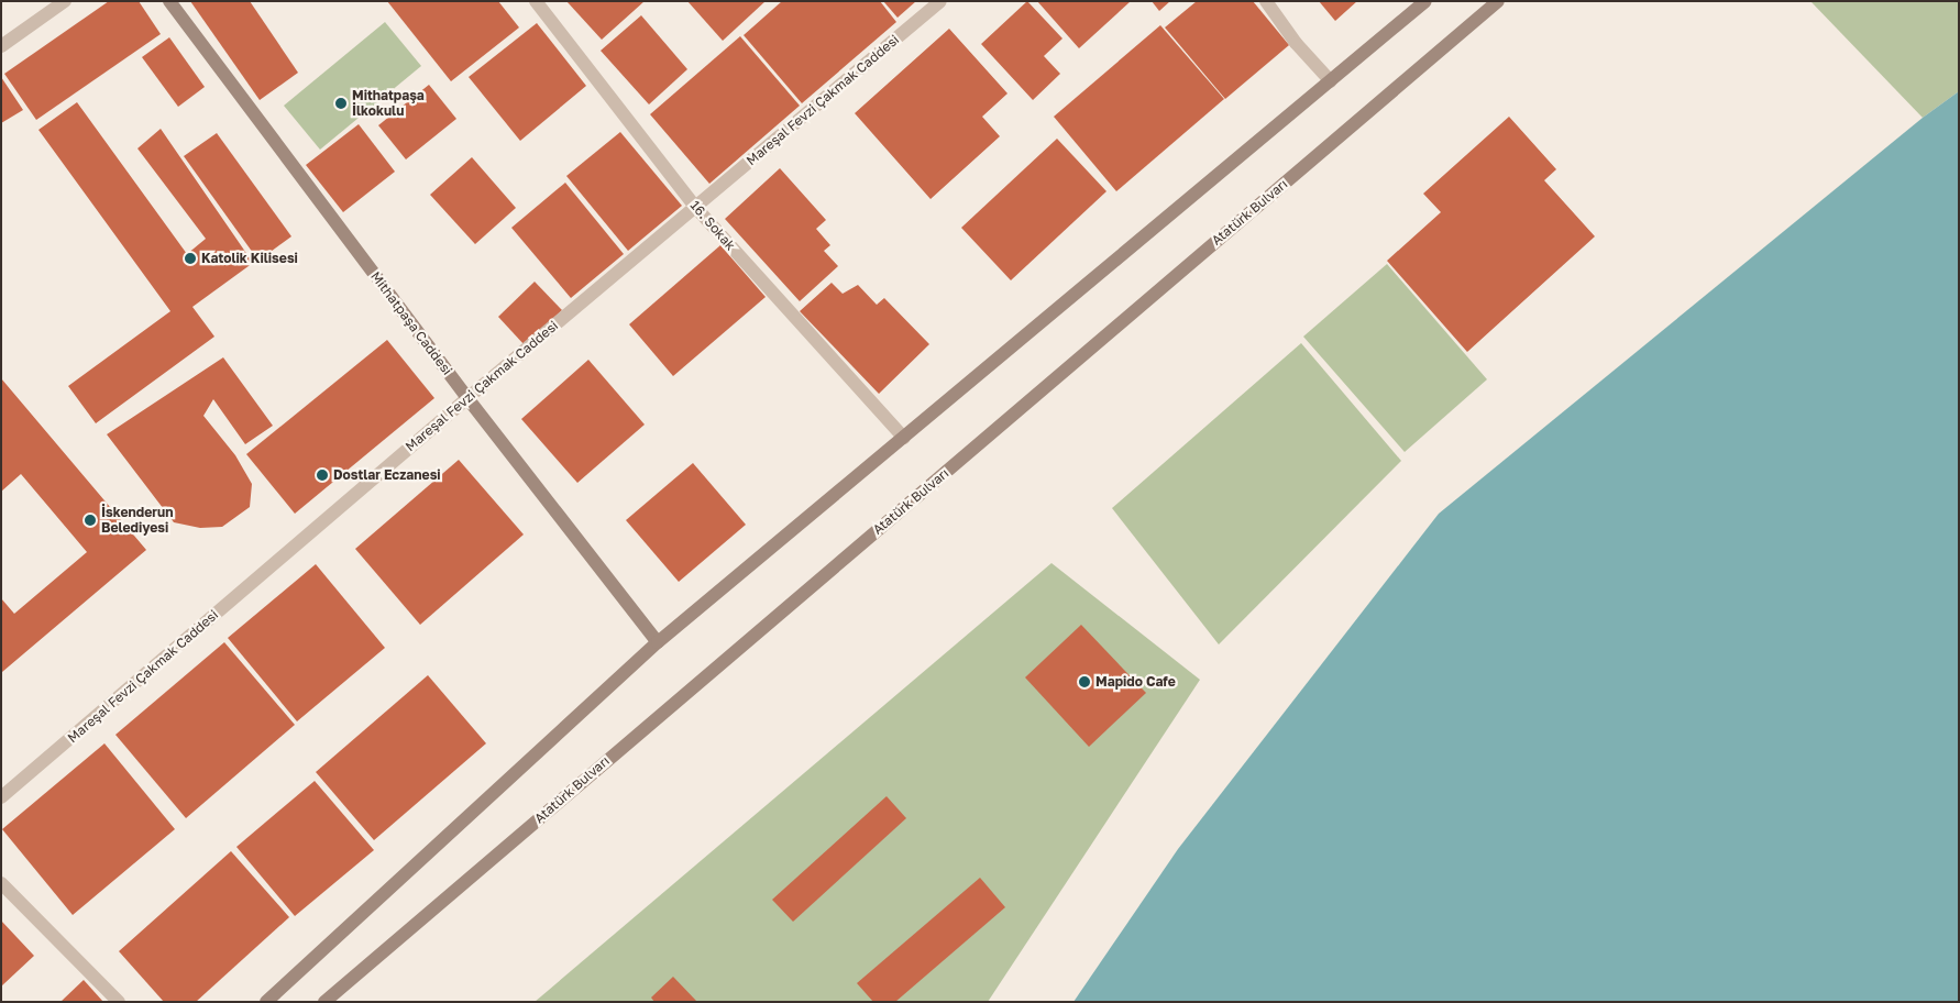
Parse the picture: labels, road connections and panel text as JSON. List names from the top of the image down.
{
  "streets": {
    "street": [
      "Mareşal Fevzi Çakmak Caddesi",
      "Atatürk Bulvarı",
      "16. Sokak",
      "Mithatpaşa Caddesi"
    ]
  },
  "crossings": [
    ["Mareşal Fevzi Çakmak Caddesi", "16. Sokak"],
    ["Mareşal Fevzi Çakmak Caddesi", "Mithatpaşa Caddesi"]
  ],
  "places": [
    "Mithatpaşa İlkokulu",
    "Katolik Kilisesi",
    "Dostlar Eczanesi",
    "İskenderun Belediyesi",
    "Mapido Cafe"
  ]
}
